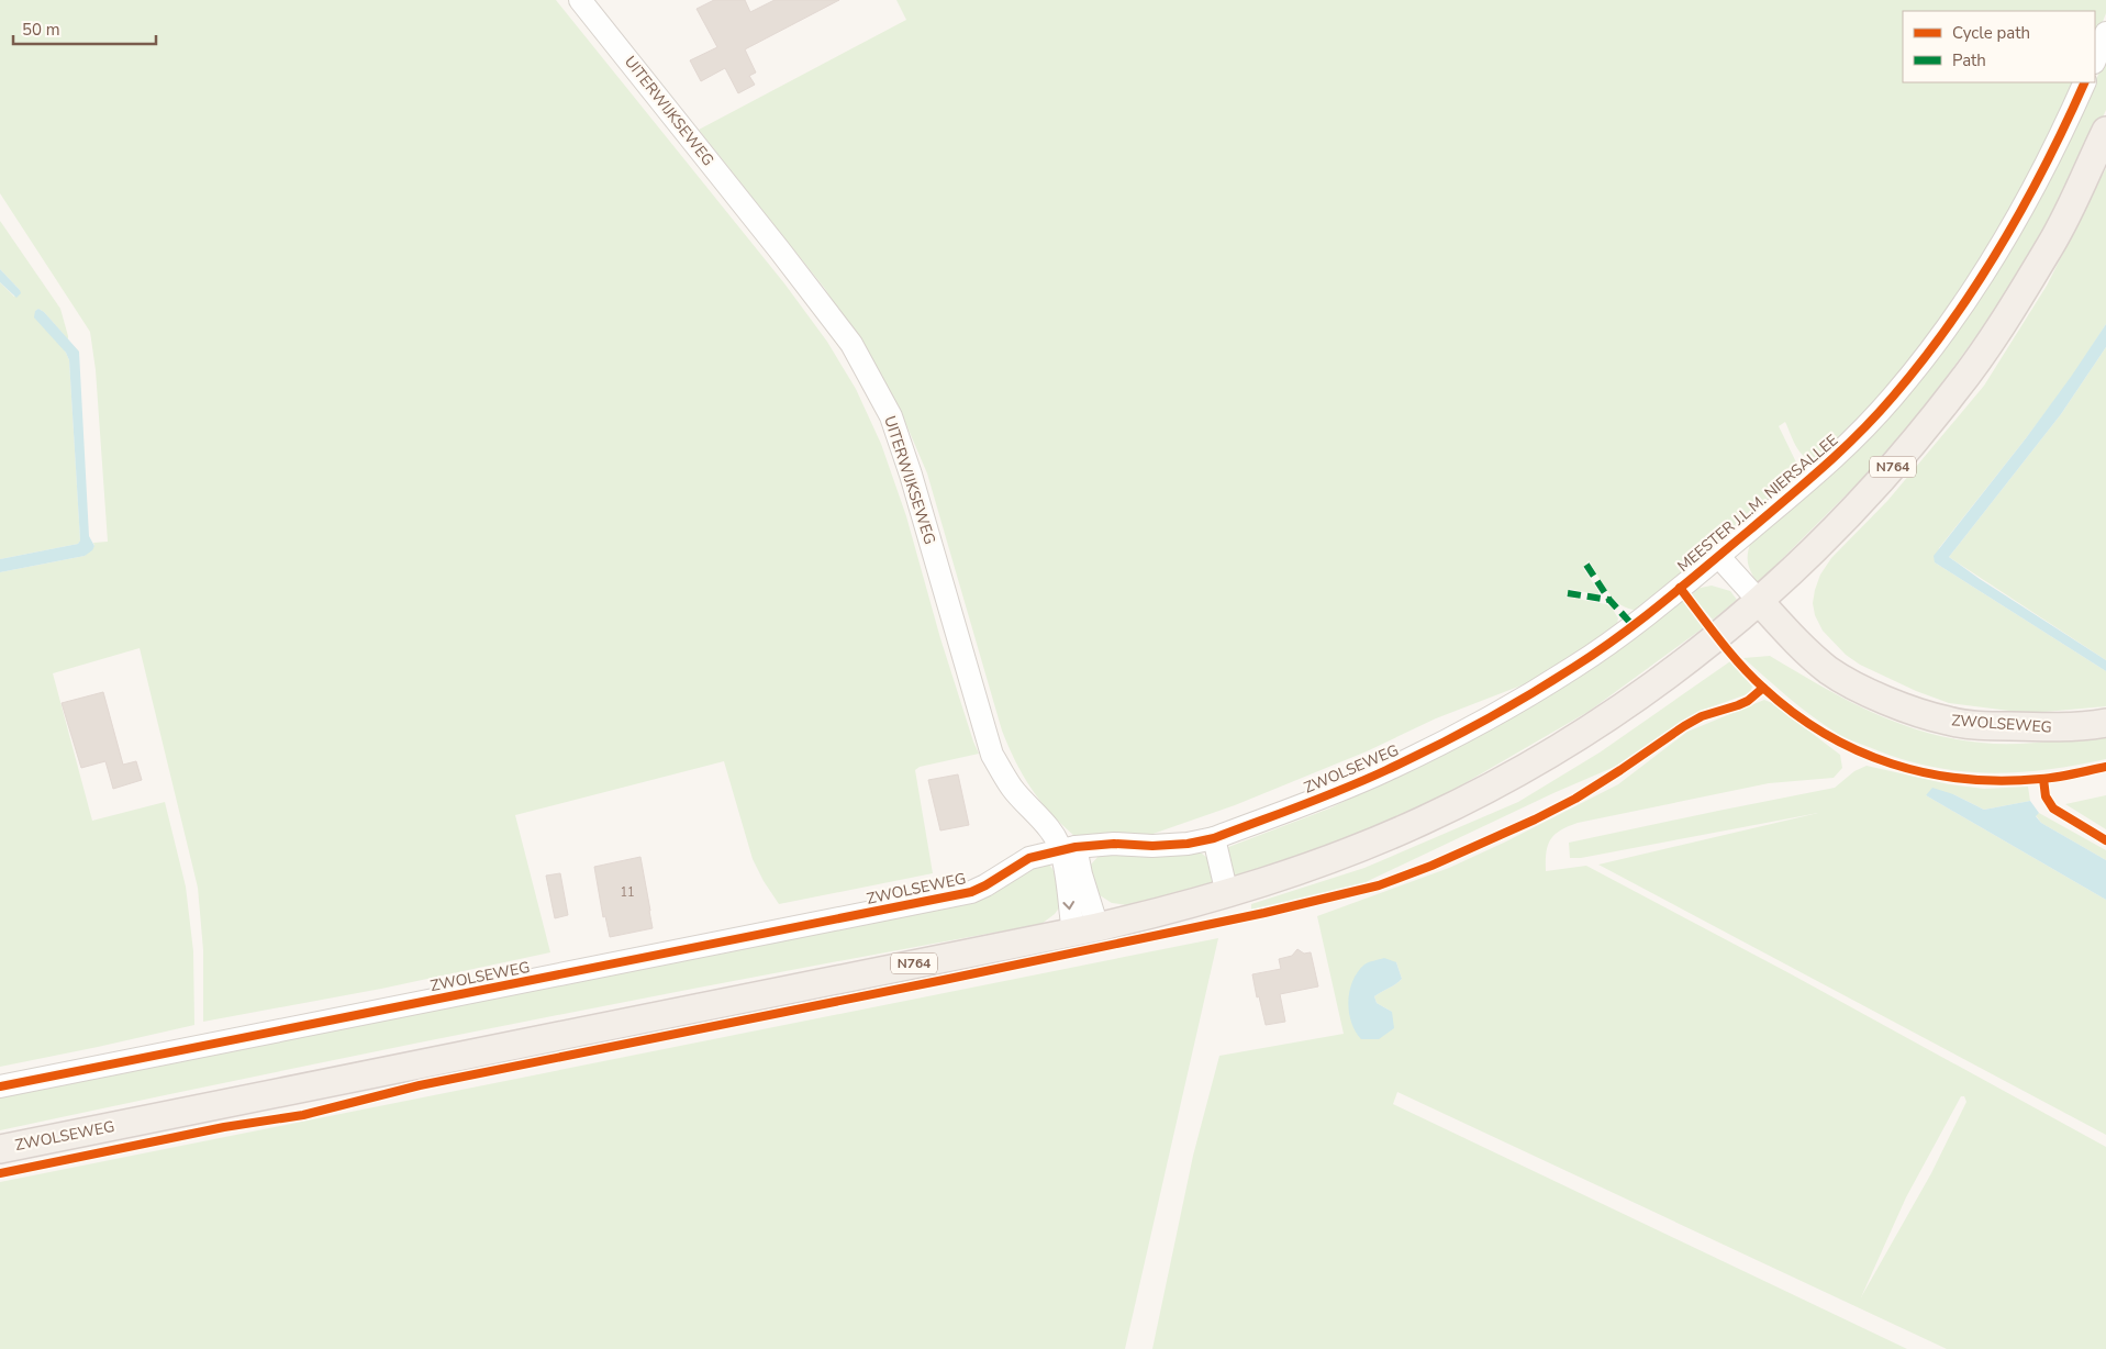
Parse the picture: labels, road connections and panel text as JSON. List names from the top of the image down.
{
  "streets": {
    "main road": ["N764", "ZWOLSEWEG"],
    "street": ["UITERWIJKSEWEG", "MEESTER J.L.M. NIERSALLEE"]
  },
  "crossings": [
    ["UITERWIJKSEWEG", "ZWOLSEWEG"],
    ["N764", "MEESTER J.L.M. NIERSALLEE"],
    ["N764", "ZWOLSEWEG"],
    ["MEESTER J.L.M. NIERSALLEE", "ZWOLSEWEG"]
  ],
  "house_numbers": ["11"],
  "legend": ["Cycle path", "Path"],
  "scale_bar": "50 m"
}
